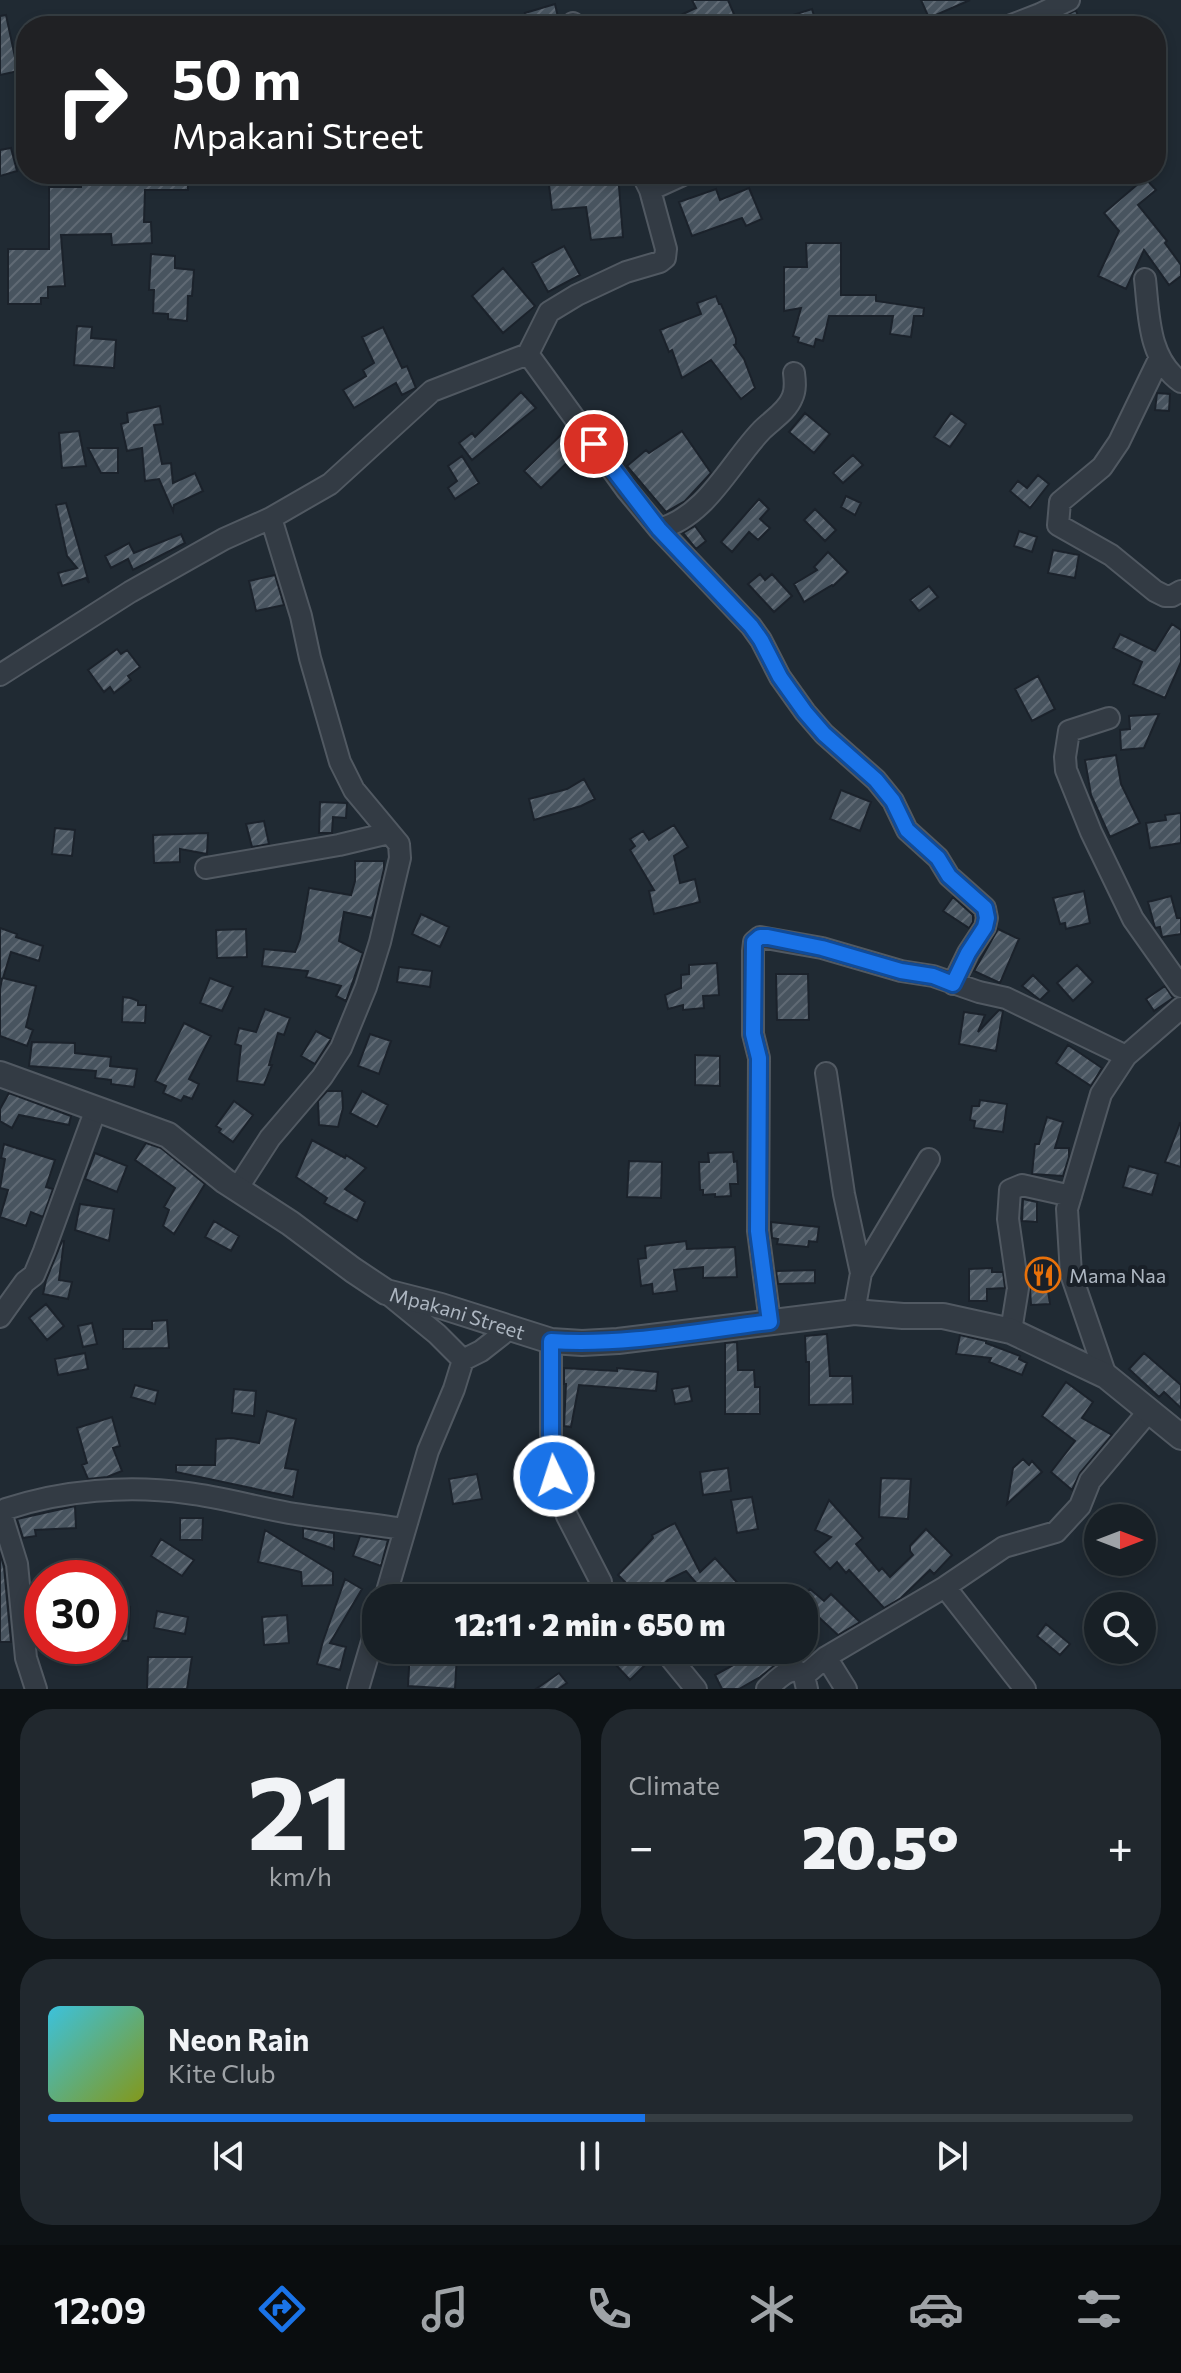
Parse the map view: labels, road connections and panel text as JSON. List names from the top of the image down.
{
  "streets": {
    "street": ["Mpakani Street"]
  },
  "places": {
    "restaurant": ["Mama Naa"]
  },
  "north": "right",
  "page": {
    "turn": ["50 m", "Mpakani Street"],
    "limit": "30",
    "trip": "12:11 · 2 min · 650 m",
    "tile": [
      ["21", "km/h"],
      "Climate"
    ],
    "heat": ["−", "20.5°", "+"],
    "song": ["Neon Rain", "Kite Club"],
    "tabs": "12:09"
  }
}
